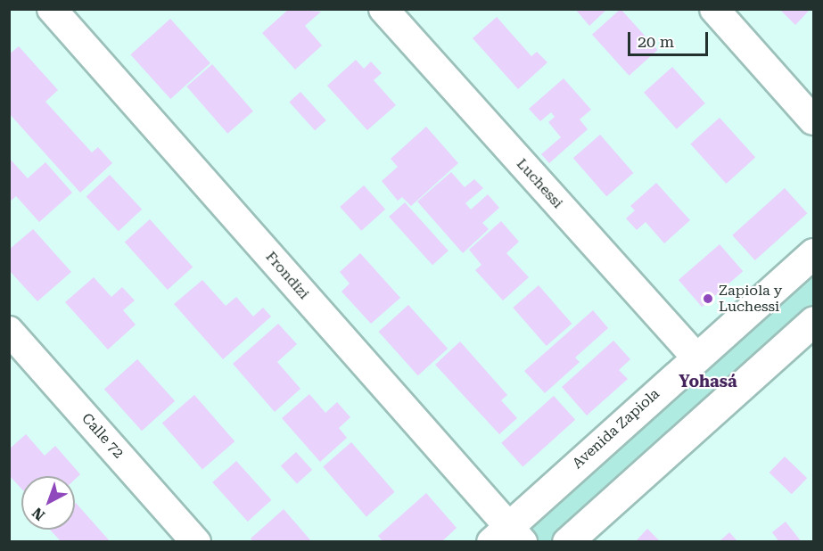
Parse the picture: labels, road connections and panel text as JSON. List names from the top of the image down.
{
  "streets": {
    "main road": ["Avenida Zapiola"],
    "street": ["Luchessi", "Frondizi", "Calle 72"]
  },
  "crossings": [
    ["Luchessi", "Avenida Zapiola"],
    ["Frondizi", "Avenida Zapiola"]
  ],
  "districts": ["Yohasá"],
  "places": ["Zapiola y Luchessi"],
  "scale_bar": "20 m",
  "north": "bottom left"
}
